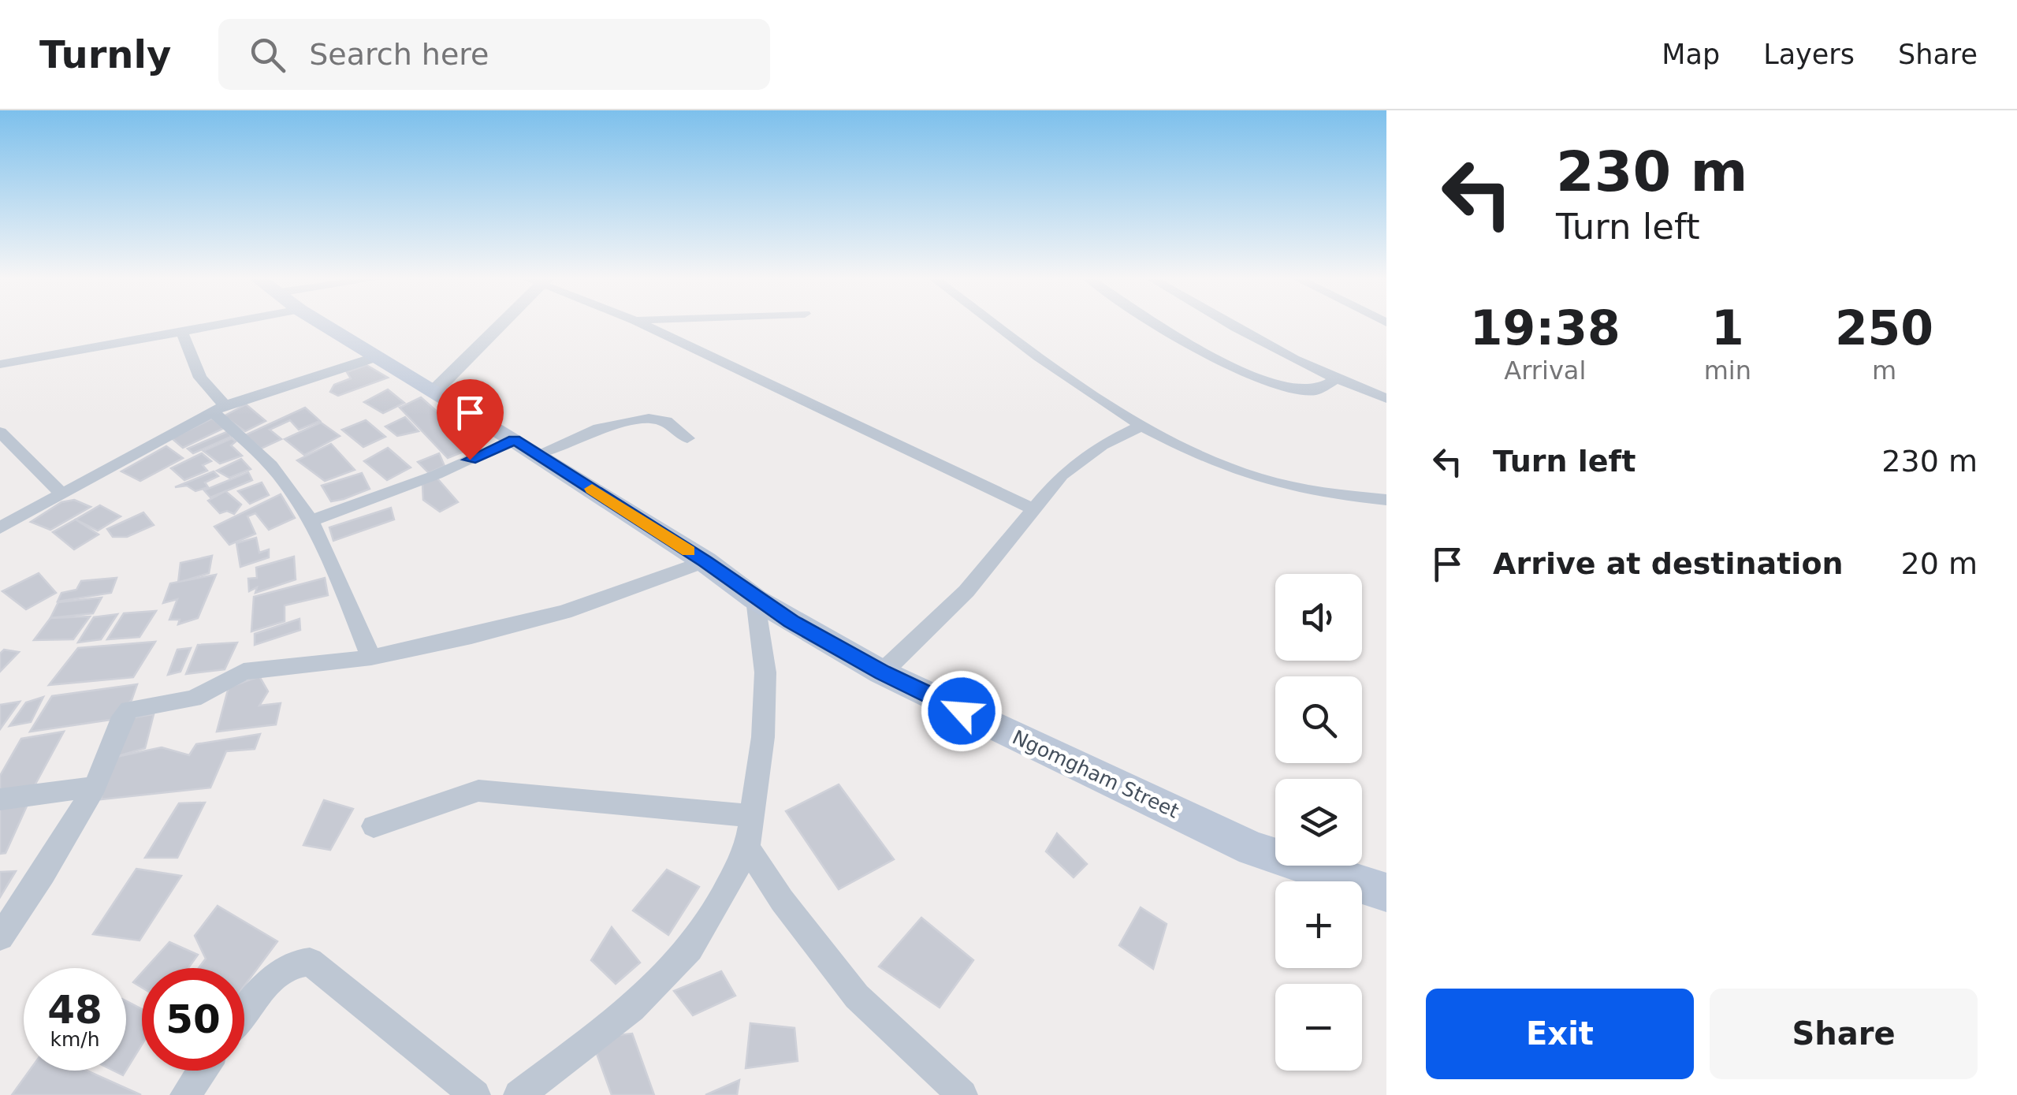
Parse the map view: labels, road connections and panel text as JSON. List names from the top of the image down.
{
  "streets": {
    "main road": ["Ngomgham Street"]
  },
  "page": {
    "header": "Turnly",
    "search": "Search here",
    "nav": ["Map", "Layers", "Share"],
    "turn": ["230 m", "Turn left"],
    "eta": [
      "19:38",
      "Arrival",
      "1",
      "min",
      "250",
      "m"
    ],
    "list": [
      {
        "name": "Turn left",
        "value": "230 m"
      },
      {
        "name": "Arrive at destination",
        "value": "20 m"
      }
    ],
    "map_buttons": ["+", "−"],
    "speed": "48 km/h",
    "limit": "50",
    "buttons": ["Exit", "Share"]
  }
}
